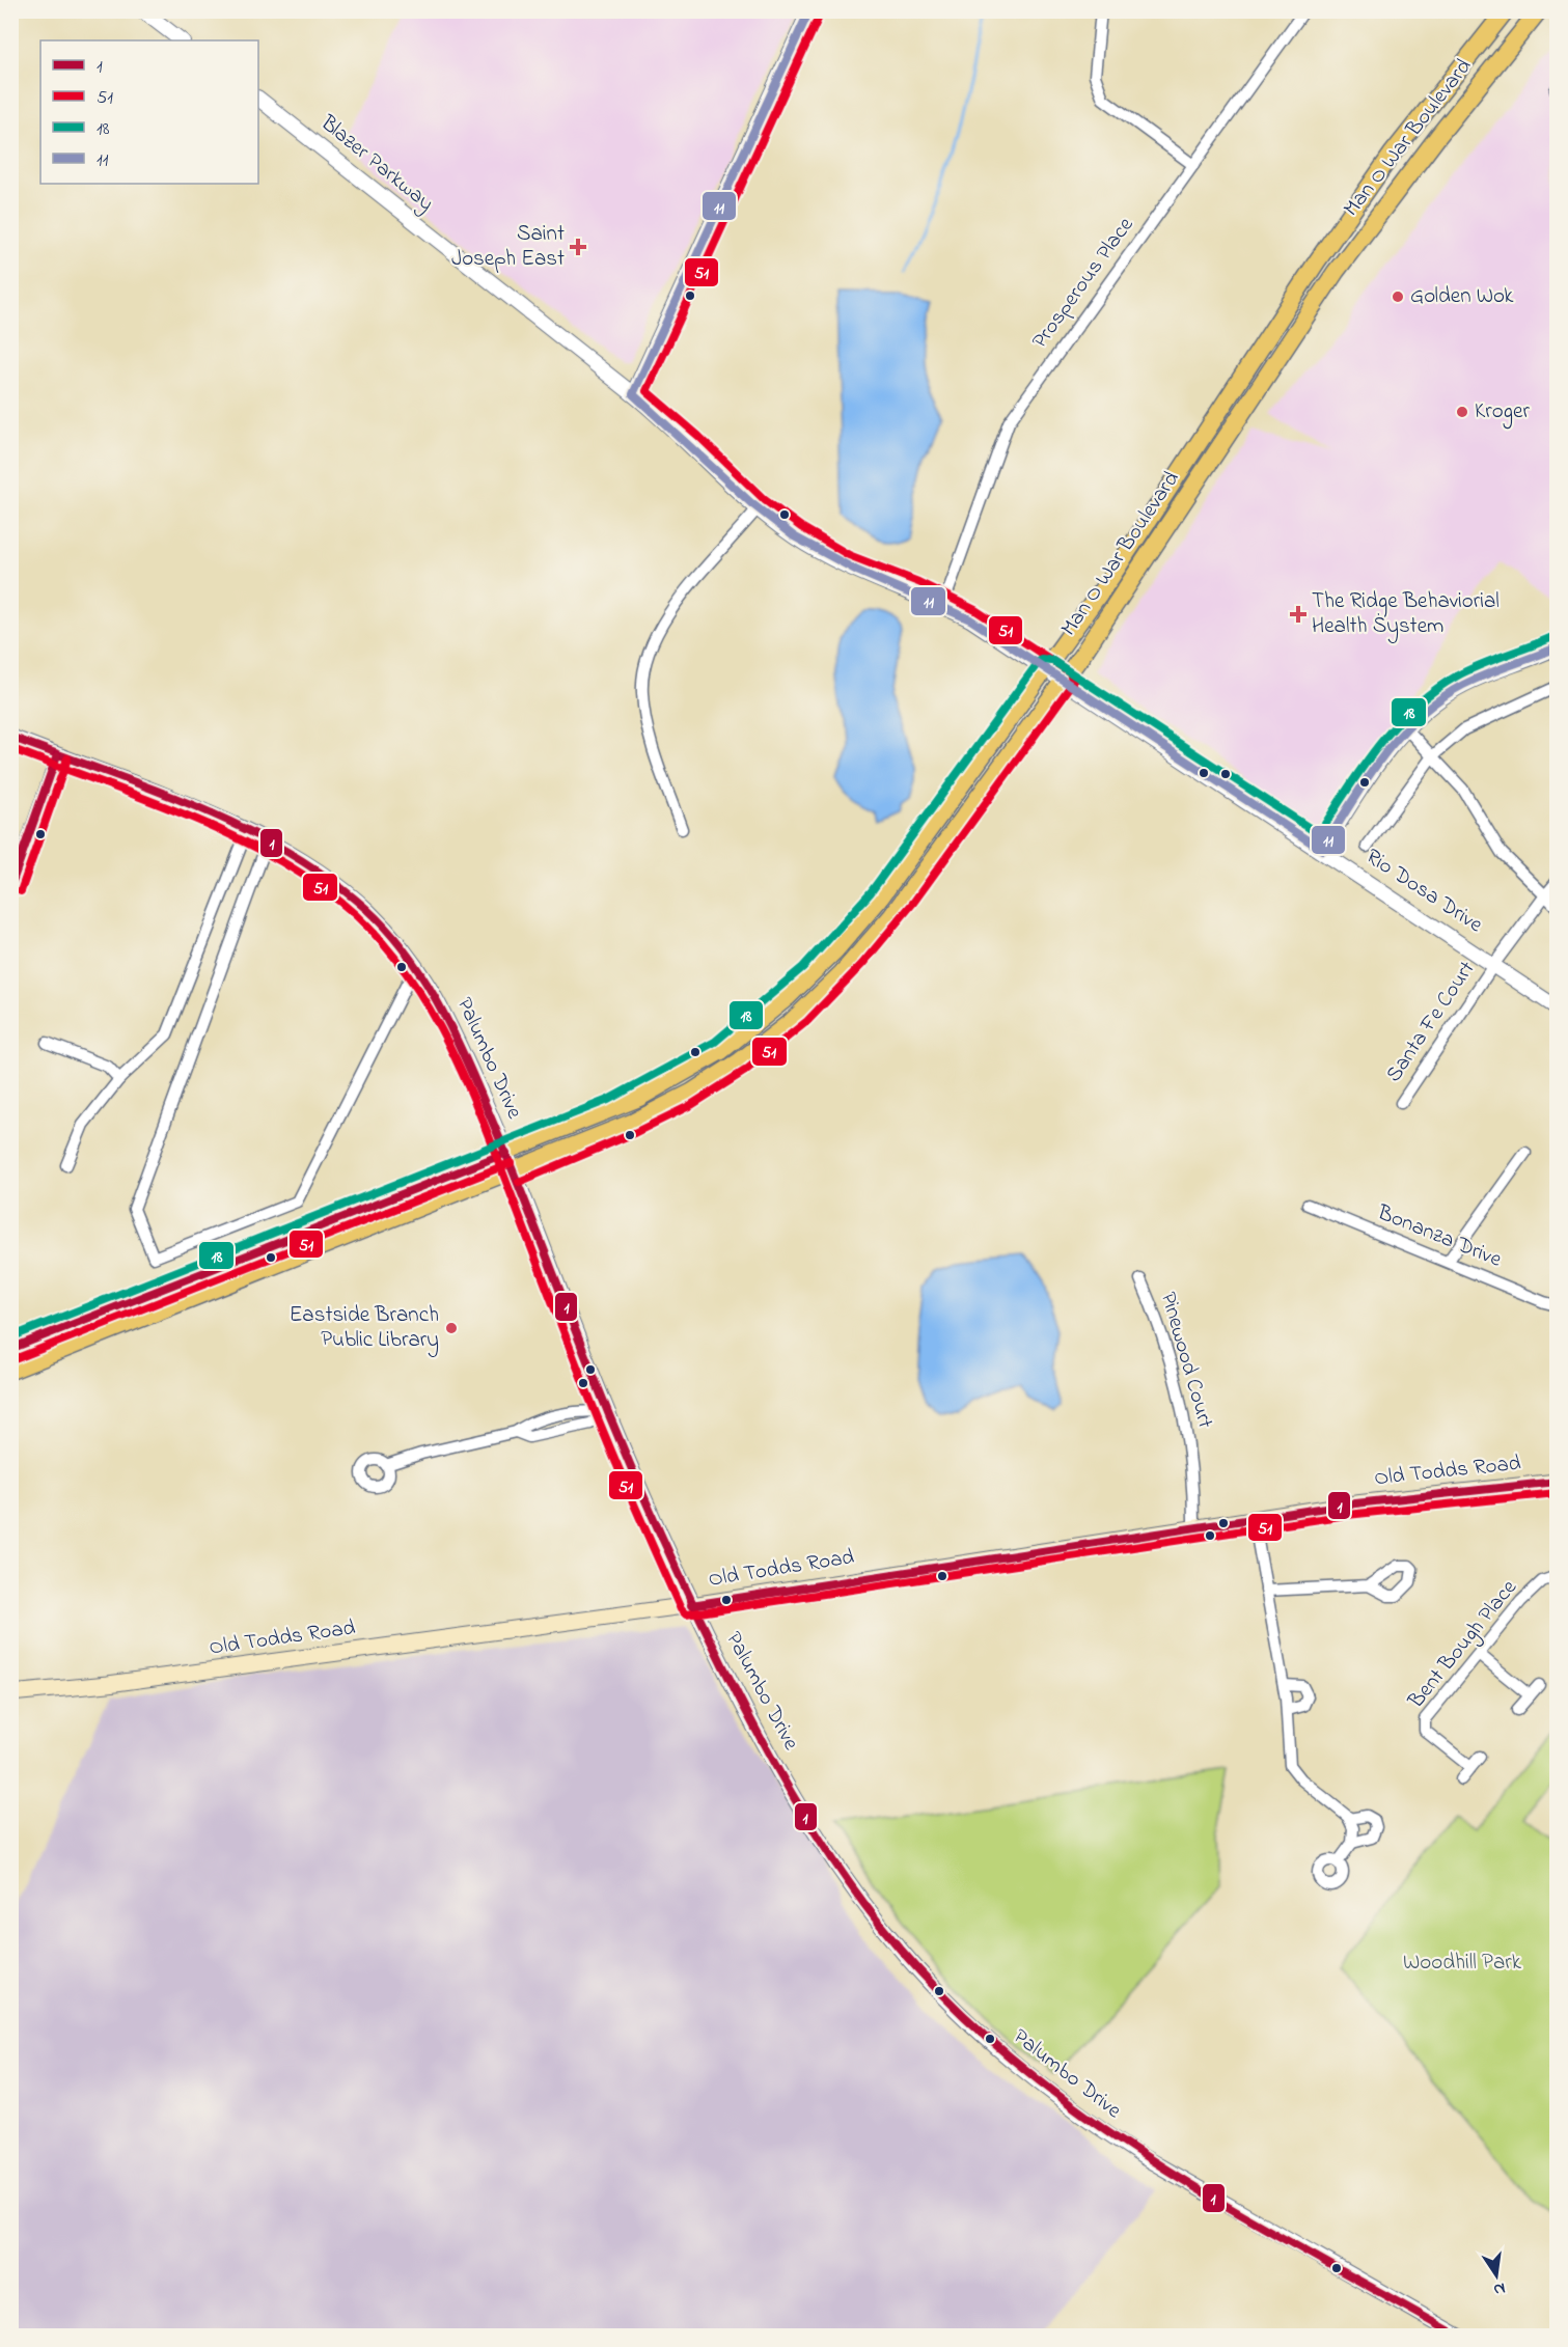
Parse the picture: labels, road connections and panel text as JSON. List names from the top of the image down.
{
  "streets": {
    "main road": ["Man O War Boulevard", "Old Todds Road"],
    "street": [
      "Blazer Parkway",
      "Prosperous Place",
      "Rio Dosa Drive",
      "Santa Fe Court",
      "Palumbo Drive",
      "Bonanza Drive",
      "Pinewood Court",
      "Bent Bough Place"
    ]
  },
  "crossings": [
    ["Man O War Boulevard", "Blazer Parkway"],
    ["Man O War Boulevard", "Rio Dosa Drive"],
    ["Man O War Boulevard", "Palumbo Drive"],
    ["Blazer Parkway", "Prosperous Place"],
    ["Blazer Parkway", "Rio Dosa Drive"],
    ["Rio Dosa Drive", "Santa Fe Court"],
    ["Palumbo Drive", "Old Todds Road"],
    ["Pinewood Court", "Old Todds Road"]
  ],
  "parks": ["Woodhill Park"],
  "places": {
    "health": ["Saint Joseph East", "The Ridge Behaviorial Health System"],
    "other": ["Golden Wok", "Kroger", "Eastside Branch Public Library"]
  },
  "lines": [
    "transit line 11",
    "transit line 51",
    "transit line 18",
    "transit line 1"
  ],
  "legend": [
    "1",
    "51",
    "18",
    "11"
  ],
  "north": "bottom"
}
